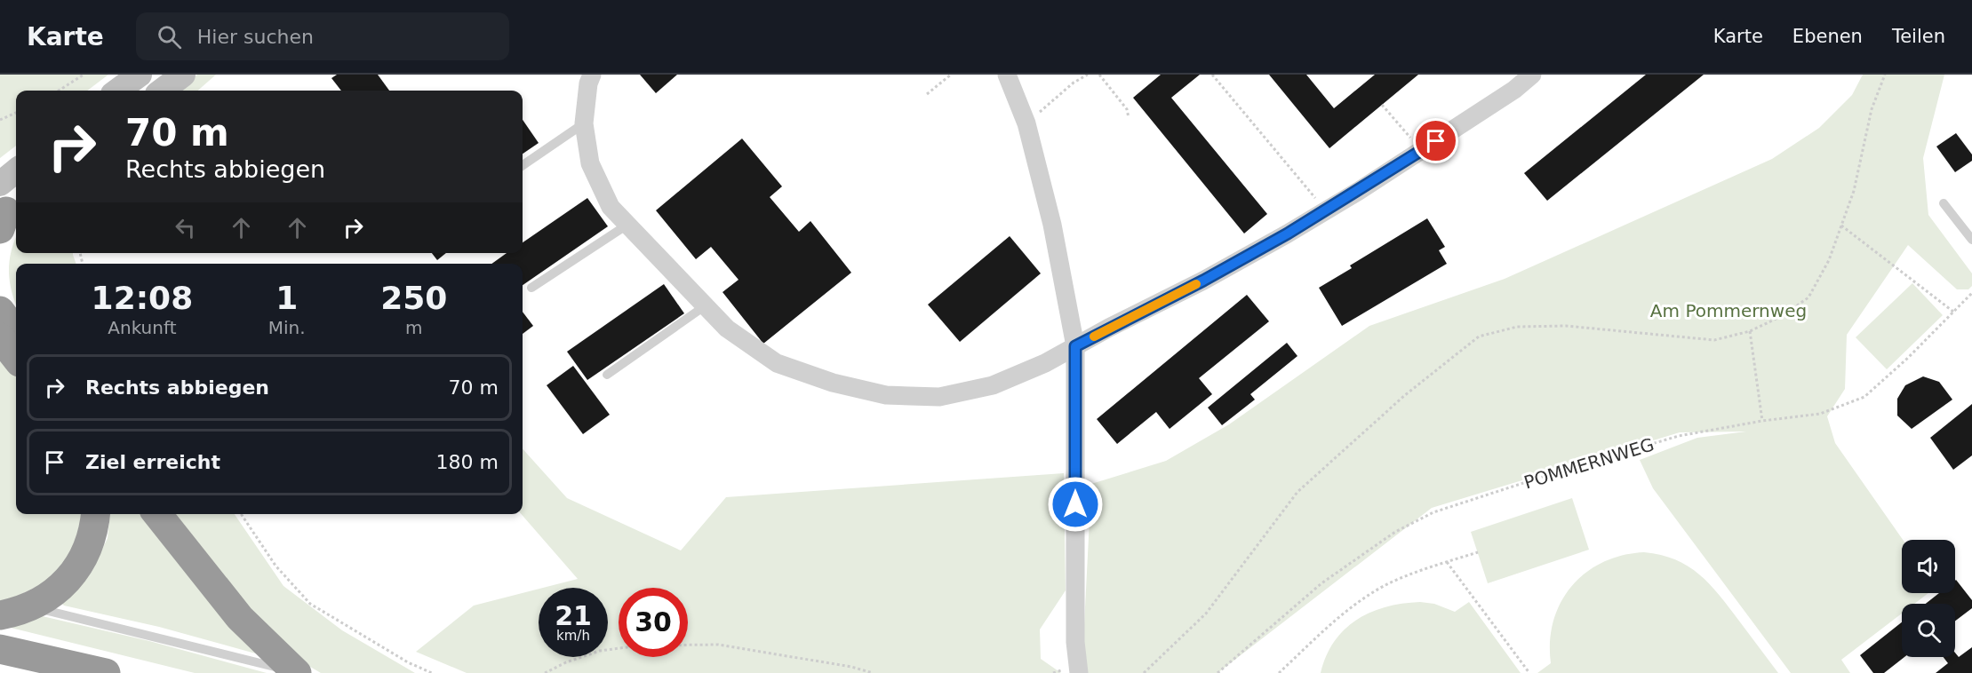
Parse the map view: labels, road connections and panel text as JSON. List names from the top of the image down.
{
  "streets": {
    "path": ["POMMERNWEG"]
  },
  "parks": ["Am Pommernweg"],
  "page": {
    "header": "Karte",
    "search": "Hier suchen",
    "nav": ["Karte", "Ebenen", "Teilen"],
    "turn": ["70 m", "Rechts abbiegen"],
    "eta": [
      "12:08",
      "Ankunft",
      "1",
      "Min.",
      "250",
      "m"
    ],
    "list": [
      {
        "name": "Rechts abbiegen",
        "value": "70 m"
      },
      {
        "name": "Ziel erreicht",
        "value": "180 m"
      }
    ],
    "speed": "21 km/h",
    "limit": "30"
  }
}
